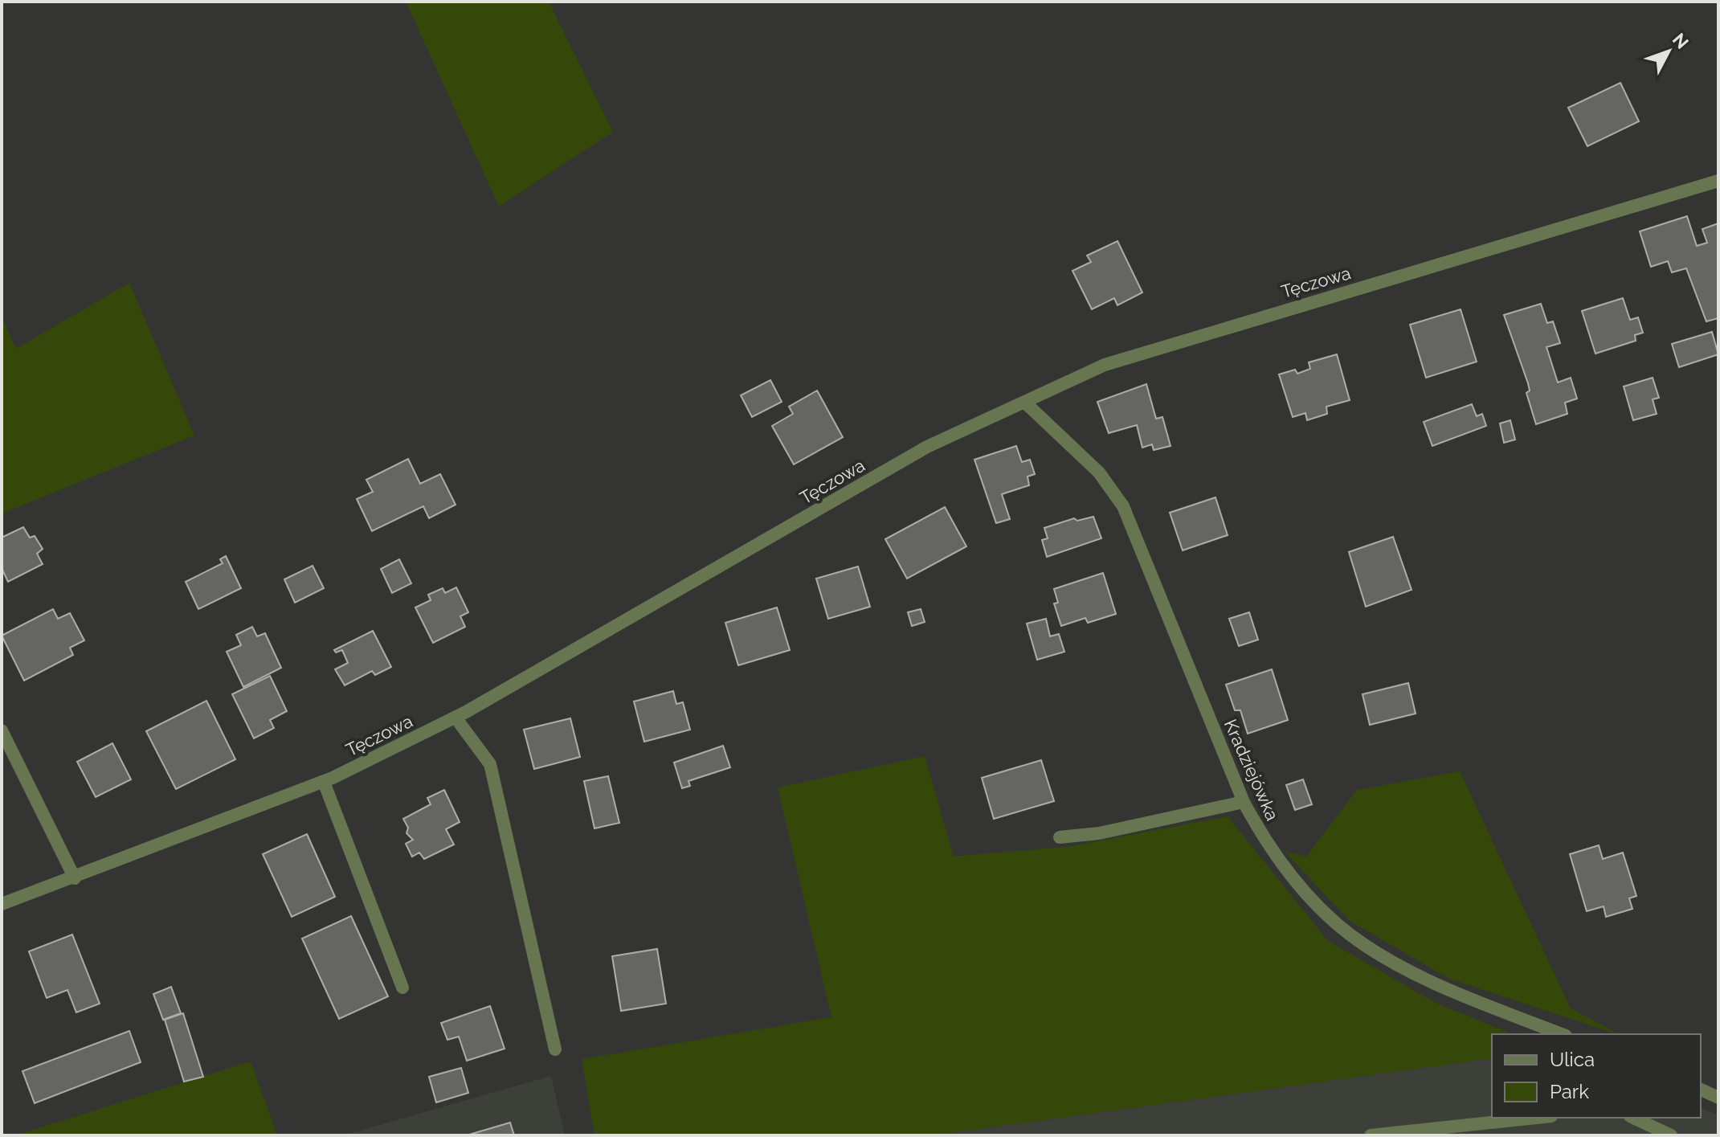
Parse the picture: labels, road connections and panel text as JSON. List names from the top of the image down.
{
  "streets": {
    "street": ["Tęczowa", "Kradziejówka"]
  },
  "crossings": [
    ["Tęczowa", "Kradziejówka"]
  ],
  "legend": ["Ulica", "Park"],
  "north": "top right"
}
